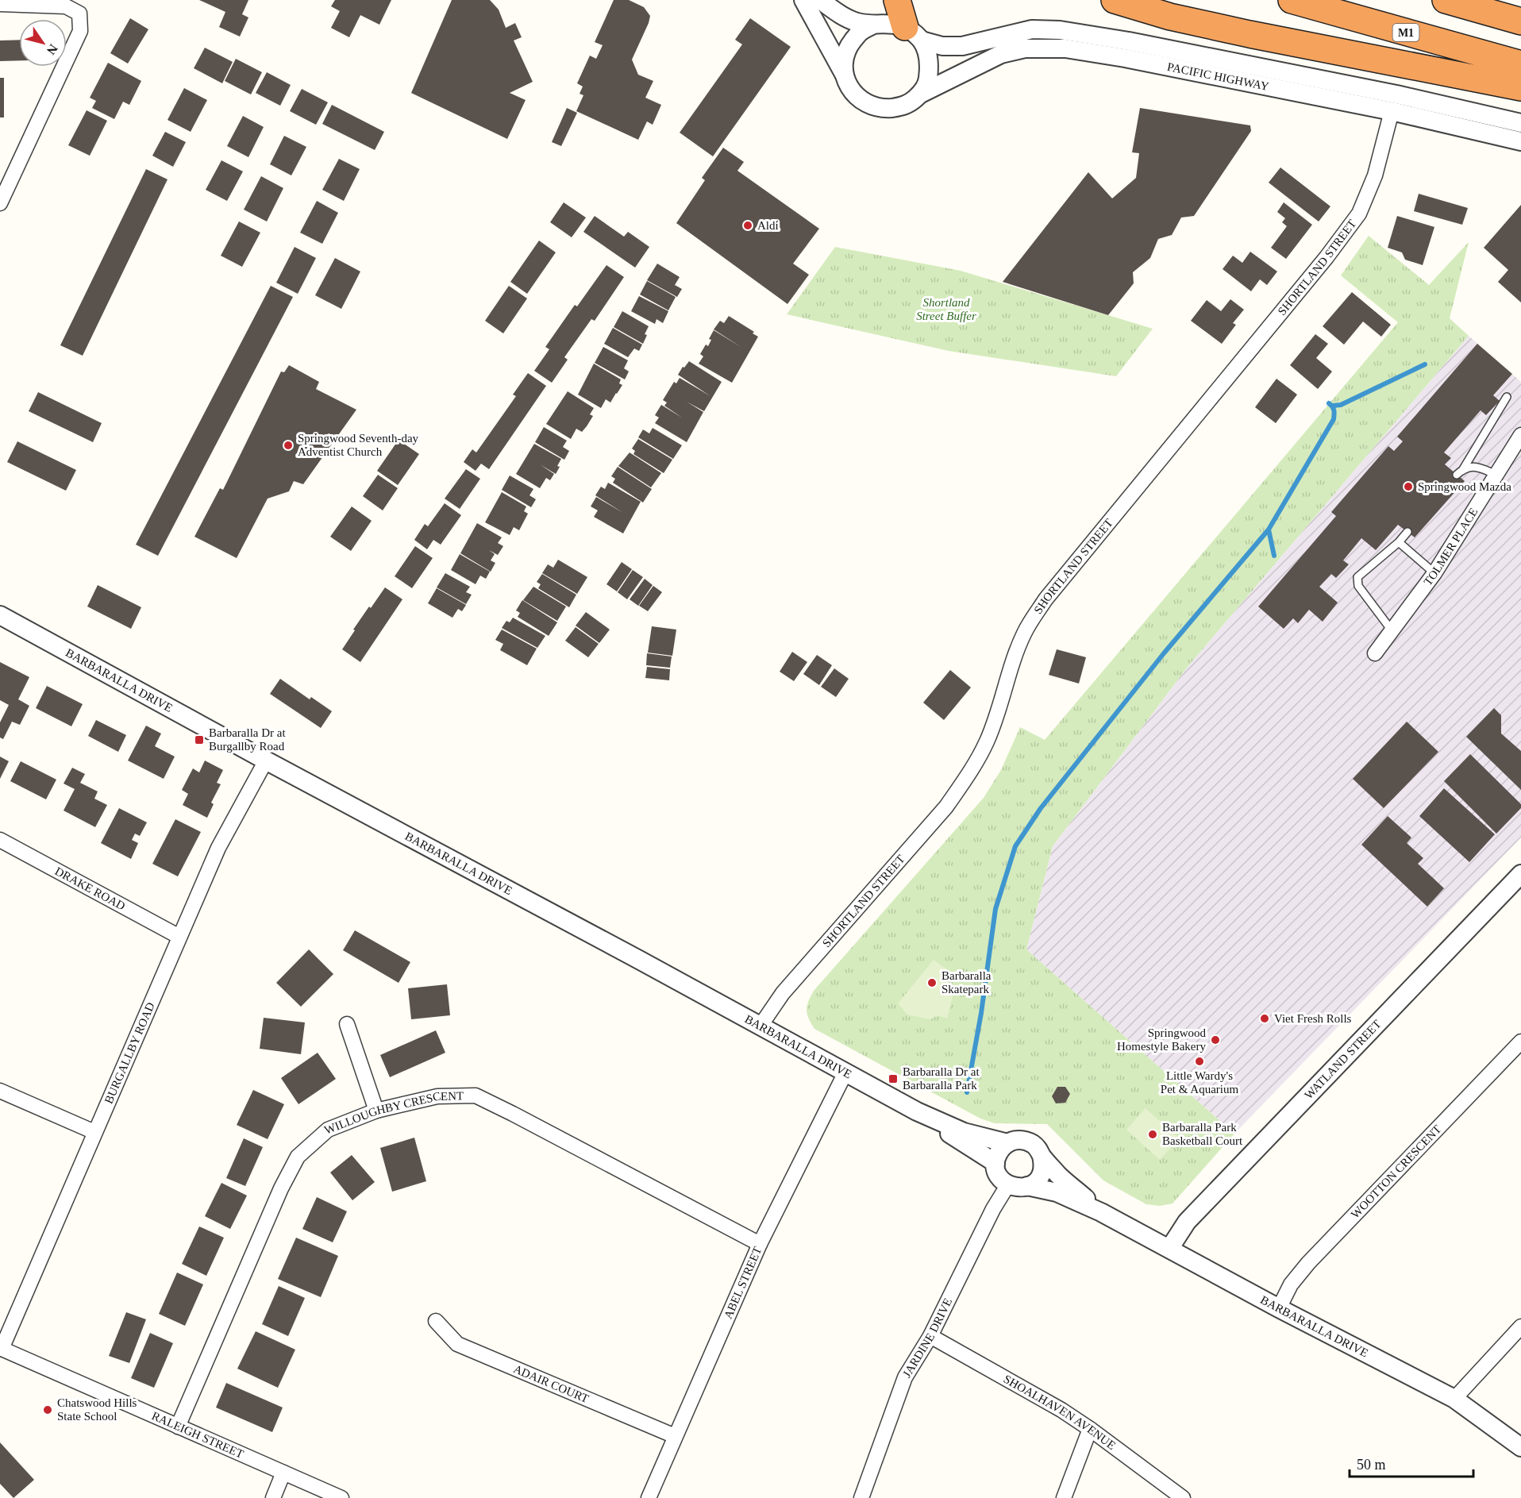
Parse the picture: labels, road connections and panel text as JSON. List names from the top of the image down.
{
  "streets": {
    "highway": ["M1"],
    "street": [
      "PACIFIC HIGHWAY",
      "SHORTLAND STREET",
      "TOLMER PLACE",
      "BARBARALLA DRIVE",
      "DRAKE ROAD",
      "BURGALLBY ROAD",
      "WATLAND STREET",
      "WILLOUGHBY CRESCENT",
      "WOOTTON CRESCENT",
      "ABEL STREET",
      "JARDINE DRIVE",
      "ADAIR COURT",
      "SHOALHAVEN AVENUE",
      "RALEIGH STREET"
    ]
  },
  "crossings": [
    ["PACIFIC HIGHWAY", "SHORTLAND STREET"],
    ["SHORTLAND STREET", "BARBARALLA DRIVE"],
    ["BARBARALLA DRIVE", "BURGALLBY ROAD"],
    ["BARBARALLA DRIVE", "WATLAND STREET"],
    ["BARBARALLA DRIVE", "WOOTTON CRESCENT"],
    ["BARBARALLA DRIVE", "ABEL STREET"],
    ["BARBARALLA DRIVE", "JARDINE DRIVE"],
    ["DRAKE ROAD", "BURGALLBY ROAD"],
    ["BURGALLBY ROAD", "RALEIGH STREET"],
    ["WILLOUGHBY CRESCENT", "ABEL STREET"],
    ["WILLOUGHBY CRESCENT", "RALEIGH STREET"],
    ["ABEL STREET", "ADAIR COURT"],
    ["JARDINE DRIVE", "SHOALHAVEN AVENUE"]
  ],
  "parks": ["Shortland Street Buffer"],
  "places": {
    "other": [
      "Aldi",
      "Springwood Seventh-day Adventist Church",
      "Springwood Mazda",
      "Barbaralla Skatepark",
      "Viet Fresh Rolls",
      "Springwood Homestyle Bakery",
      "Little Wardy's Pet & Aquarium",
      "Barbaralla Park Basketball Court",
      "Chatswood Hills State School"
    ],
    "transit": ["Barbaralla Dr at Burgallby Road", "Barbaralla Dr at Barbaralla Park"]
  },
  "scale_bar": "50 m",
  "north": "bottom right"
}
